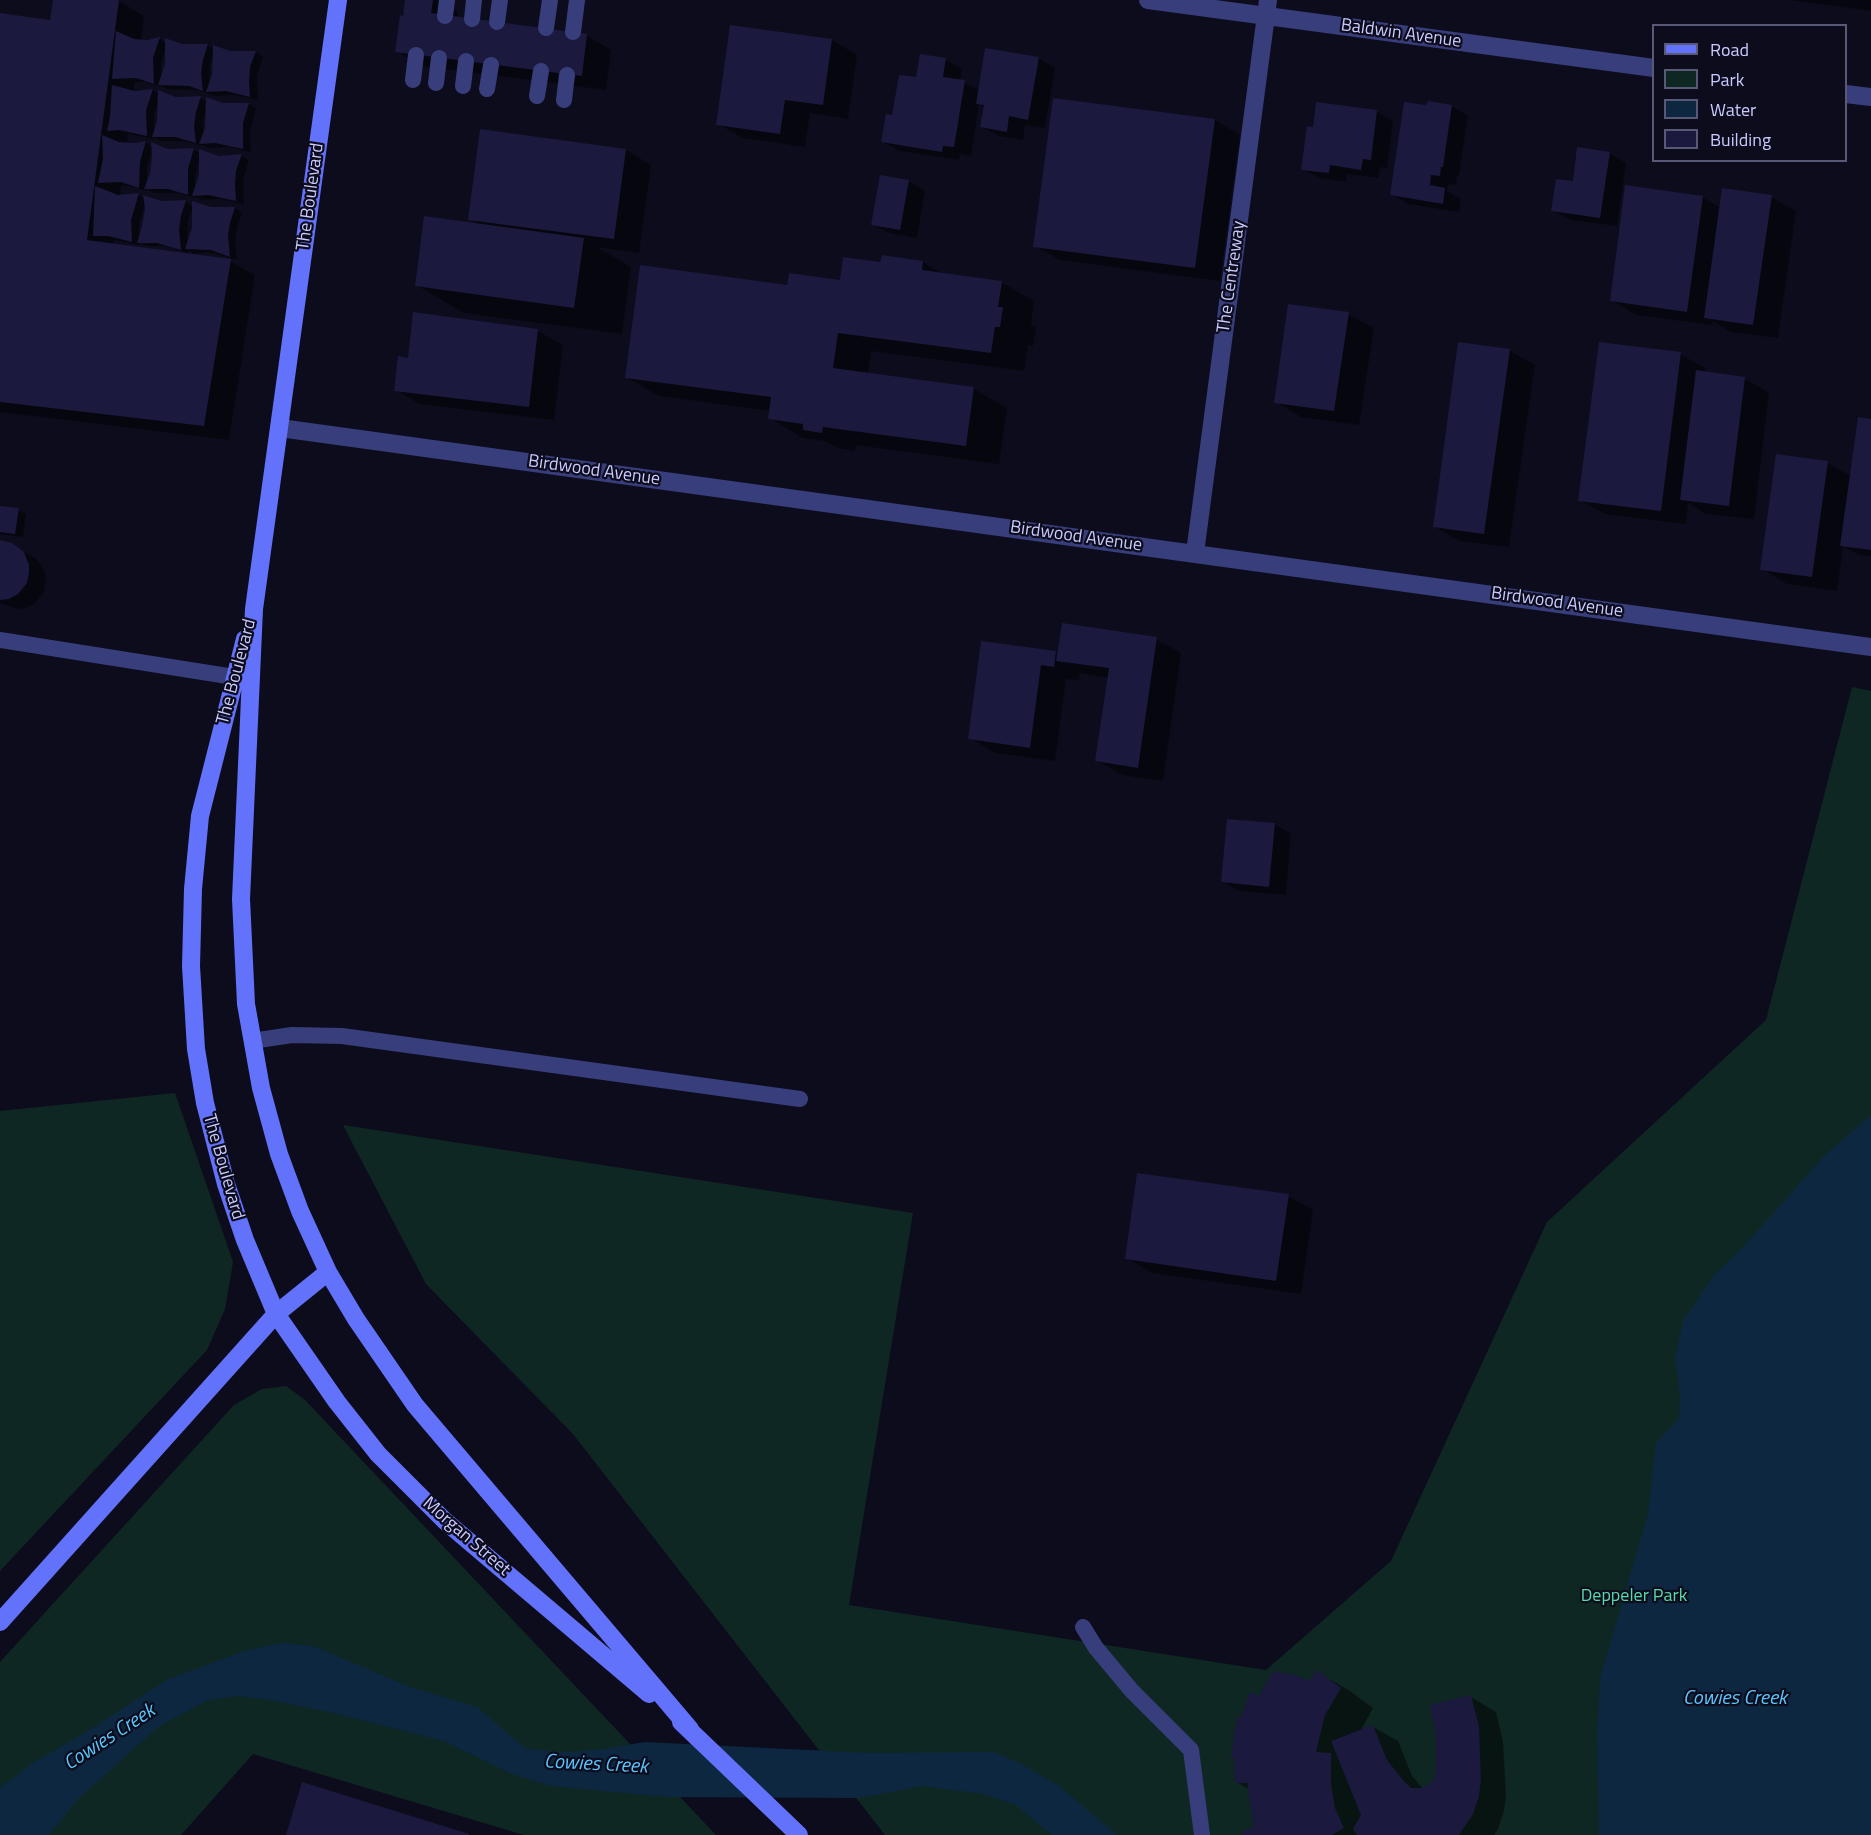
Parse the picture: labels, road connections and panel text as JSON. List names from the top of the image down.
{
  "streets": {
    "main road": ["The Boulevard", "Morgan Street"],
    "street": ["Baldwin Avenue", "The Centreway", "Birdwood Avenue"]
  },
  "crossings": [
    ["Baldwin Avenue", "The Centreway"],
    ["The Boulevard", "Birdwood Avenue"],
    ["The Boulevard", "Morgan Street"],
    ["The Centreway", "Birdwood Avenue"]
  ],
  "water": ["Cowies Creek"],
  "parks": ["Deppeler Park"],
  "legend": [
    "Road",
    "Park",
    "Water",
    "Building"
  ]
}
